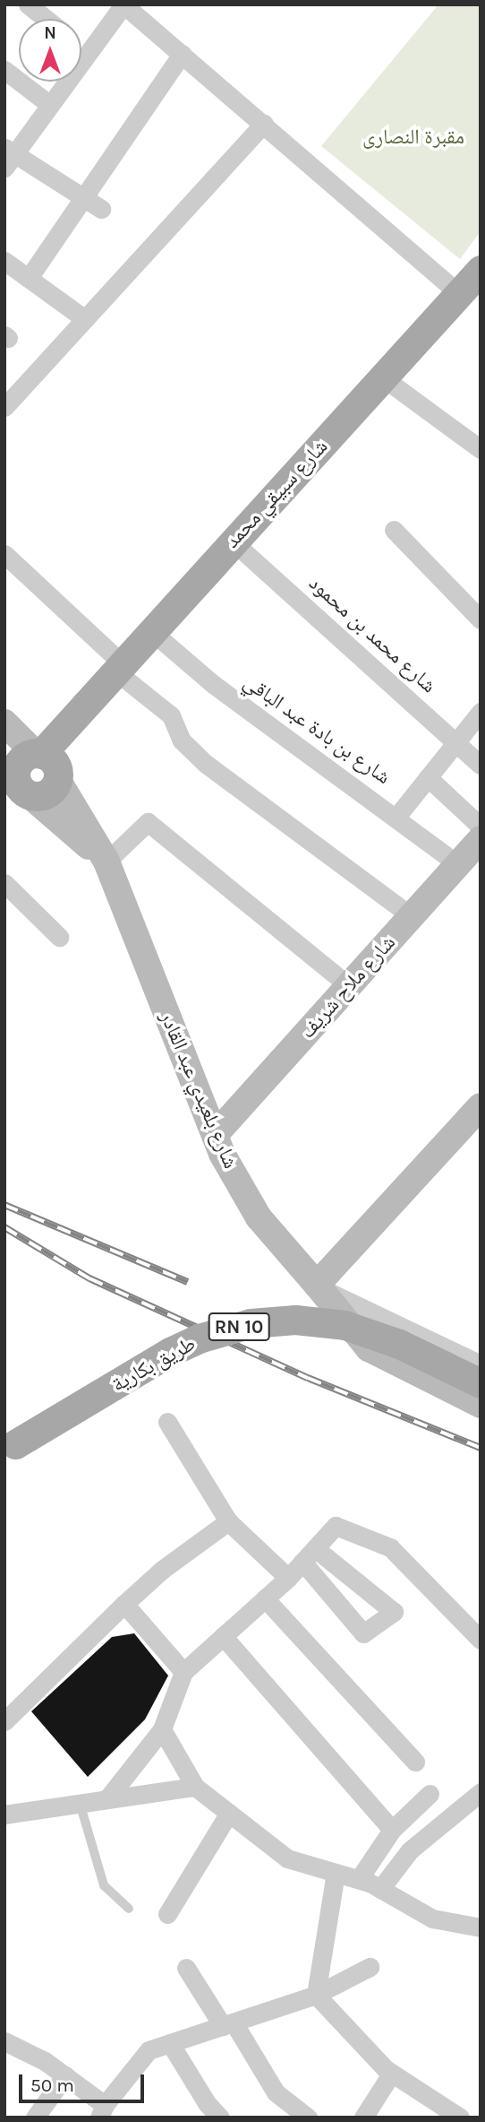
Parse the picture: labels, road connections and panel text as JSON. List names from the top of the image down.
{
  "streets": {
    "main road": [
      "شارع سبيقي محمد",
      "شارع ملاح شريف",
      "شارع بلعيدي عبد القادر",
      "RN 10",
      "طريق بكارية"
    ],
    "street": ["شارع محمد بن محمود", "شارع بن بادة عبد الباقي"]
  },
  "crossings": [
    ["شارع سبيقي محمد", "شارع محمد بن محمود"],
    ["شارع سبيقي محمد", "شارع بن بادة عبد الباقي"],
    ["شارع سبيقي محمد", "شارع بلعيدي عبد القادر"],
    ["شارع بن بادة عبد الباقي", "شارع ملاح شريف"],
    ["شارع ملاح شريف", "شارع بلعيدي عبد القادر"]
  ],
  "parks": ["مقبرة النصارى"],
  "scale_bar": "50 m",
  "north": "top"
}
